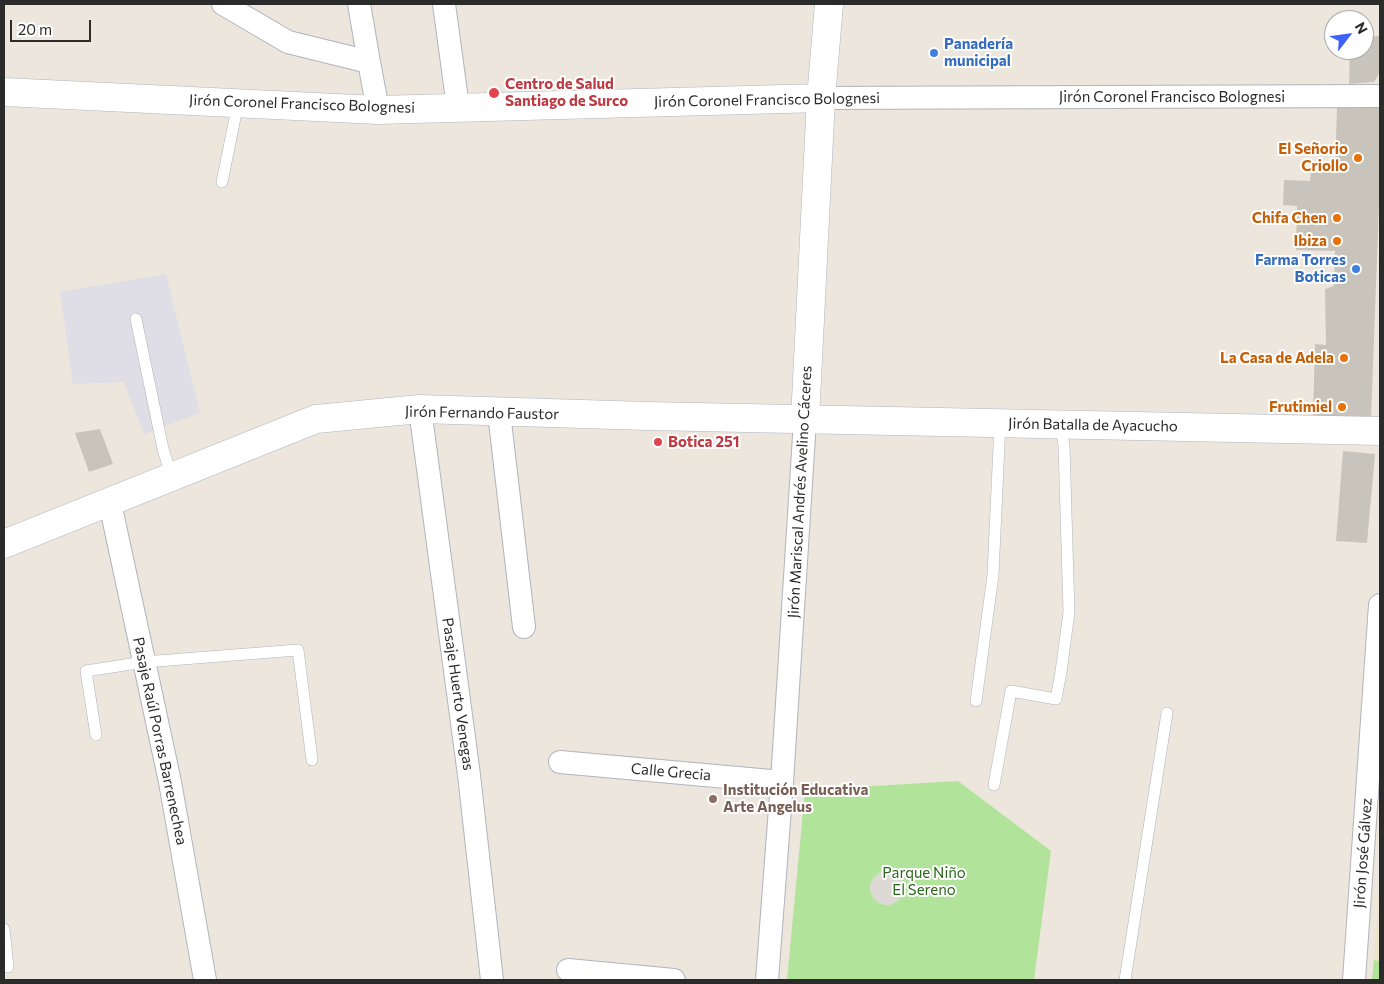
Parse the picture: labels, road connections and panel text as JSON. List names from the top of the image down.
{
  "streets": {
    "street": [
      "Jirón Coronel Francisco Bolognesi",
      "Jirón Fernando Faustor",
      "Jirón Batalla de Ayacucho",
      "Jirón Mariscal Andrés Avelino Cáceres",
      "Pasaje Huerto Venegas",
      "Pasaje Raúl Porras Barrenechea",
      "Calle Grecia",
      "Jirón José Gálvez"
    ]
  },
  "crossings": [
    ["Jirón Coronel Francisco Bolognesi", "Jirón Mariscal Andrés Avelino Cáceres"],
    ["Jirón Fernando Faustor", "Jirón Batalla de Ayacucho"],
    ["Jirón Fernando Faustor", "Jirón Mariscal Andrés Avelino Cáceres"],
    ["Jirón Fernando Faustor", "Pasaje Huerto Venegas"],
    ["Jirón Fernando Faustor", "Pasaje Raúl Porras Barrenechea"],
    ["Jirón Batalla de Ayacucho", "Jirón Mariscal Andrés Avelino Cáceres"],
    ["Jirón Mariscal Andrés Avelino Cáceres", "Calle Grecia"]
  ],
  "parks": ["Parque Niño El Sereno"],
  "places": [
    "Panadería municipal",
    "Centro de Salud Santiago de Surco",
    "El Señorio Criollo",
    "Chifa Chen",
    "Ibiza",
    "Farma Torres Boticas",
    "La Casa de Adela",
    "Frutimiel",
    "Botica 251",
    "Institución Educativa Arte Angelus"
  ],
  "scale_bar": "20 m",
  "north": "top right"
}
